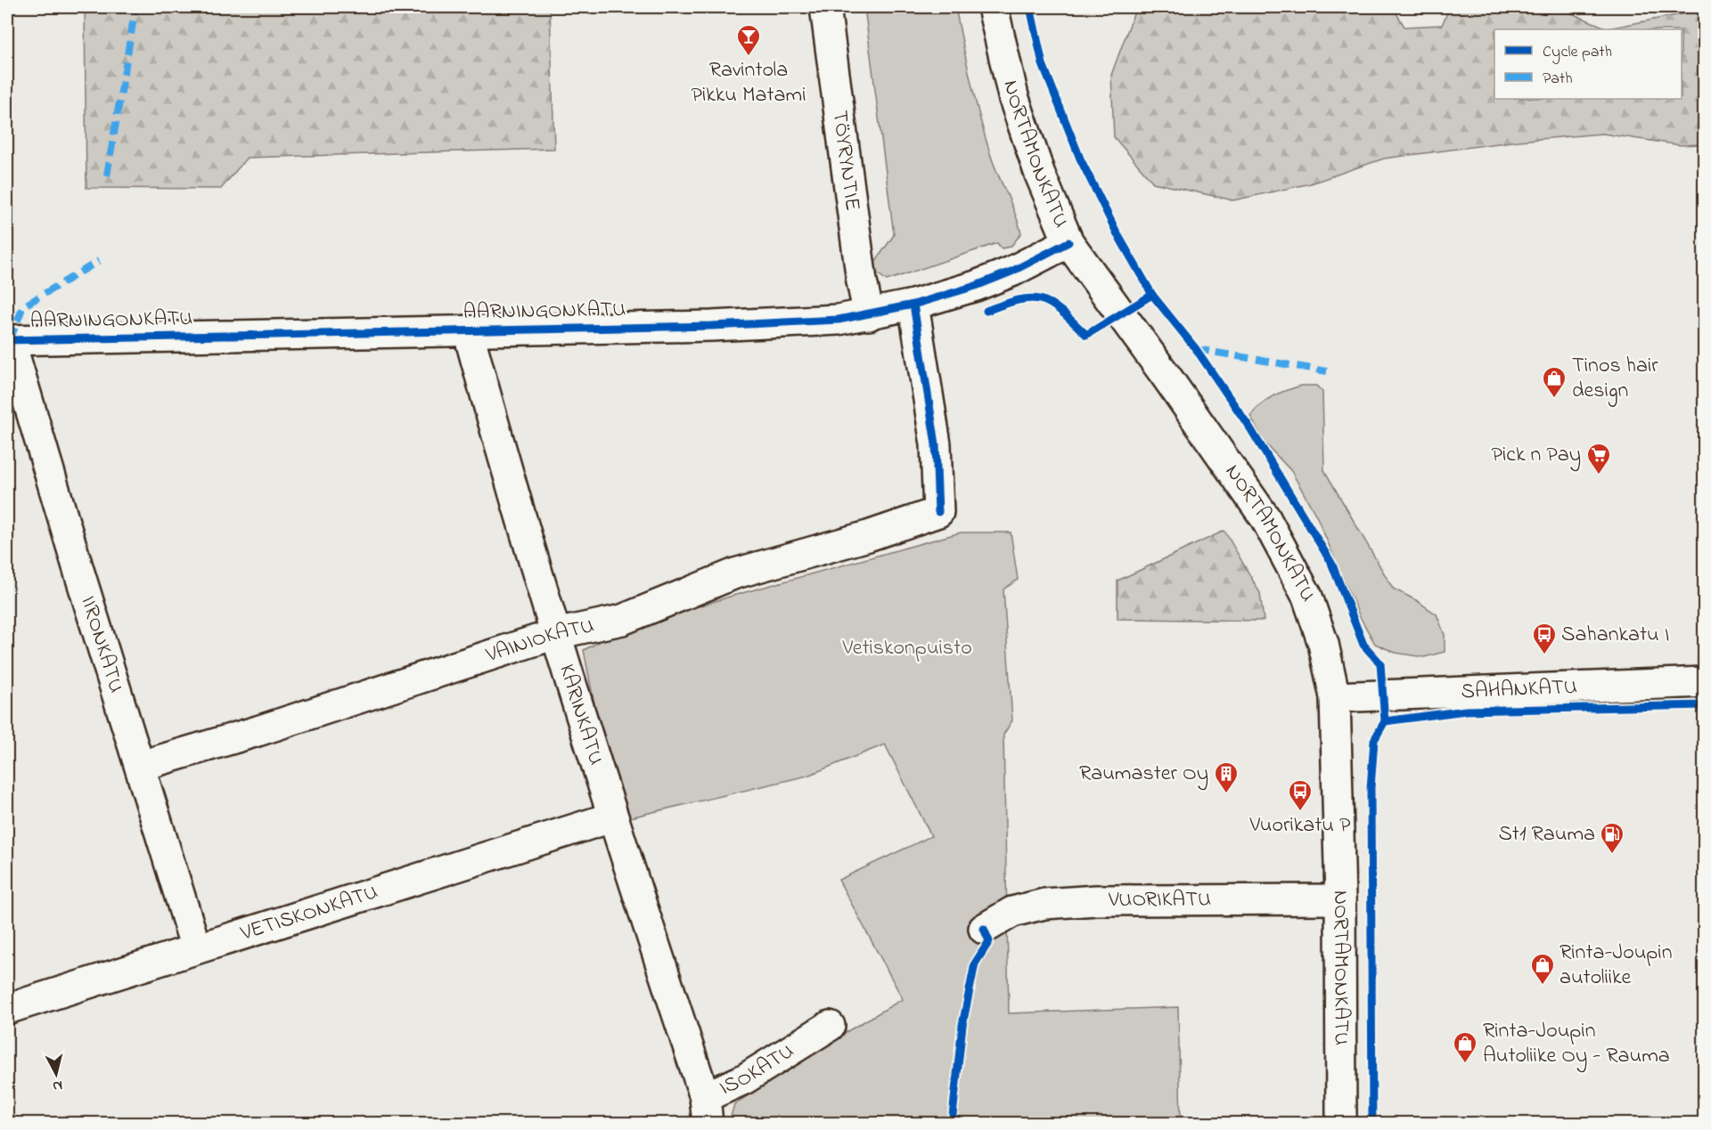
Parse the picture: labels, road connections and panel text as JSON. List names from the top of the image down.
{
  "streets": {
    "street": [
      "NORTAMONKATU",
      "TÖYRYNTIE",
      "AARNINGONKATU",
      "VAINIOKATU",
      "IIRONKATU",
      "SAHANKATU",
      "KARINKATU",
      "VUORIKATU",
      "VETISKONKATU",
      "ISOKATU"
    ]
  },
  "crossings": [
    ["NORTAMONKATU", "AARNINGONKATU"],
    ["NORTAMONKATU", "SAHANKATU"],
    ["NORTAMONKATU", "VUORIKATU"],
    ["TÖYRYNTIE", "AARNINGONKATU"],
    ["AARNINGONKATU", "VAINIOKATU"],
    ["AARNINGONKATU", "IIRONKATU"],
    ["AARNINGONKATU", "KARINKATU"],
    ["VAINIOKATU", "IIRONKATU"],
    ["VAINIOKATU", "KARINKATU"],
    ["IIRONKATU", "VETISKONKATU"],
    ["KARINKATU", "VETISKONKATU"],
    ["KARINKATU", "ISOKATU"]
  ],
  "parks": ["Vetiskonpuisto"],
  "places": {
    "bar": ["Ravintola Pikku Matami"],
    "shop": ["Tinos hair design", "Rinta-Joupin autoliike", "Rinta-Joupin Autoliike Oy - Rauma"],
    "supermarket": ["Pick n Pay"],
    "bus stop": ["Sahankatu I", "Vuorikatu P"],
    "building": ["Raumaster Oy"],
    "fuel station": ["St1 Rauma"]
  },
  "legend": ["Cycle path", "Path"],
  "north": "bottom"
}
